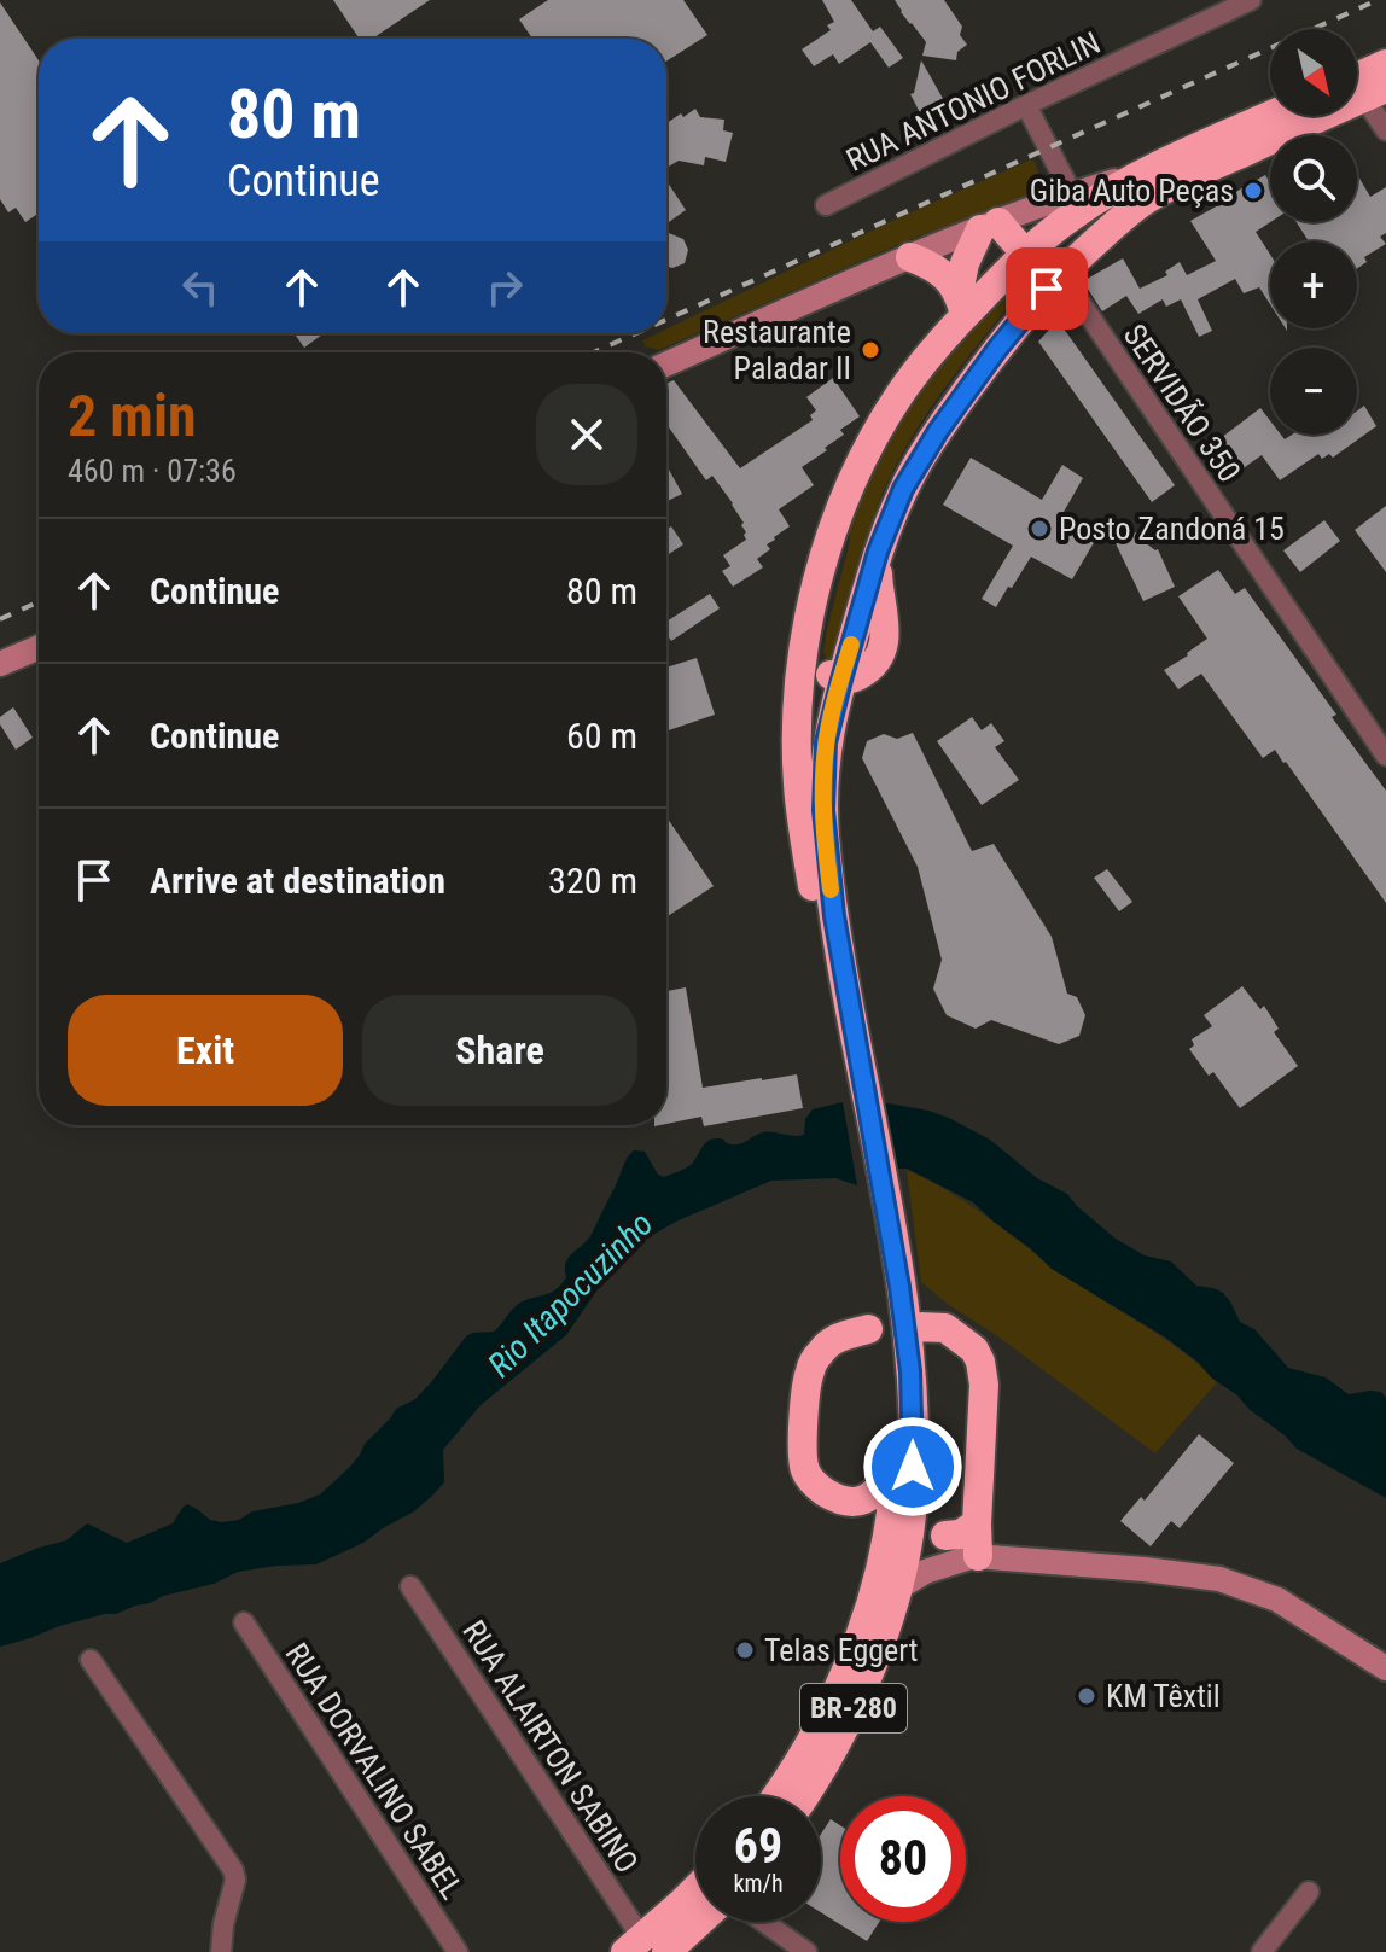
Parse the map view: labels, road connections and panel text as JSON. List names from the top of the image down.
{
  "streets": {
    "highway": ["BR-280"],
    "street": [
      "RUA ANTONIO FORLIN",
      "SERVIDÃO 350",
      "RUA ALAIRTON SABINO",
      "RUA DORVALINO SABEL"
    ]
  },
  "water": ["Rio Itapocuzinho"],
  "places": [
    "Giba Auto Peças",
    "Restaurante Paladar II",
    "Posto Zandoná 15",
    "Telas Eggert",
    "KM Têxtil"
  ],
  "north": "bottom right",
  "page": {
    "map_buttons": ["+", "−"],
    "turn": ["80 m", "Continue"],
    "heading": ["2 min", "460 m · 07:36"],
    "list": [
      {
        "name": "Continue",
        "value": "80 m"
      },
      {
        "name": "Continue",
        "value": "60 m"
      },
      {
        "name": "Arrive at destination",
        "value": "320 m"
      }
    ],
    "buttons": ["Exit", "Share"],
    "speed": "69 km/h",
    "limit": "80"
  }
}
